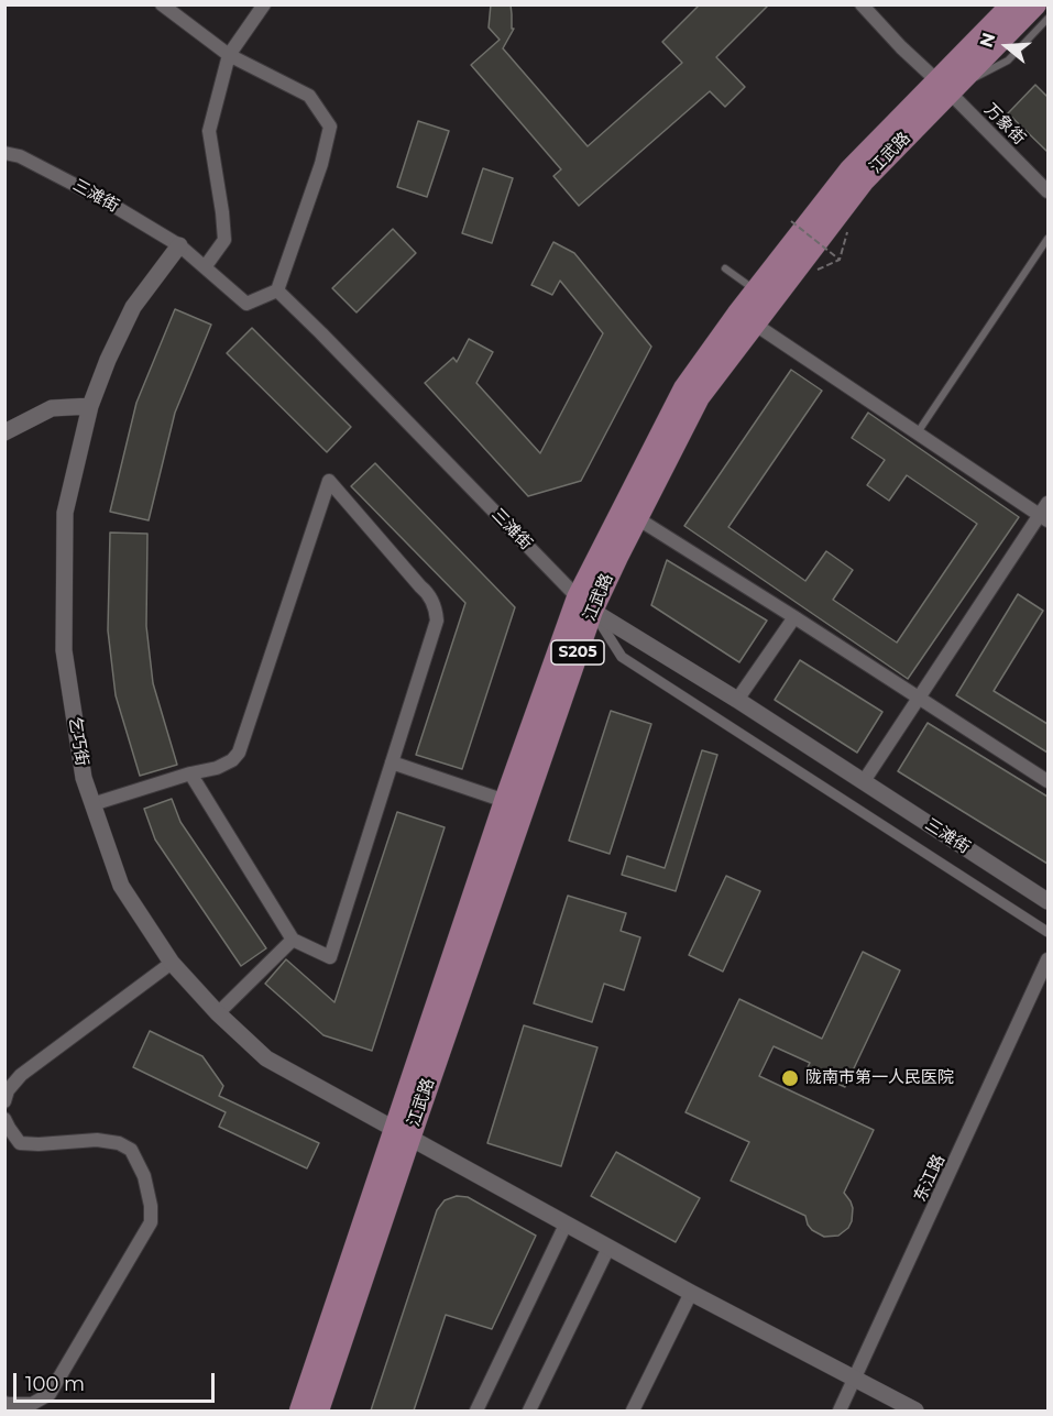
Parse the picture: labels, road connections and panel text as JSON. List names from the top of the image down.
{
  "streets": {
    "main road": ["江武路", "S205"],
    "street": [
      "万象街",
      "三滩街",
      "乞巧街",
      "东江路"
    ]
  },
  "crossings": [
    ["万象街", "江武路"],
    ["江武路", "三滩街"],
    ["江武路", "乞巧街"],
    ["三滩街", "乞巧街"],
    ["乞巧街", "东江路"]
  ],
  "places": ["陇南市第一人民医院"],
  "scale_bar": "100 m",
  "north": "left"
}
